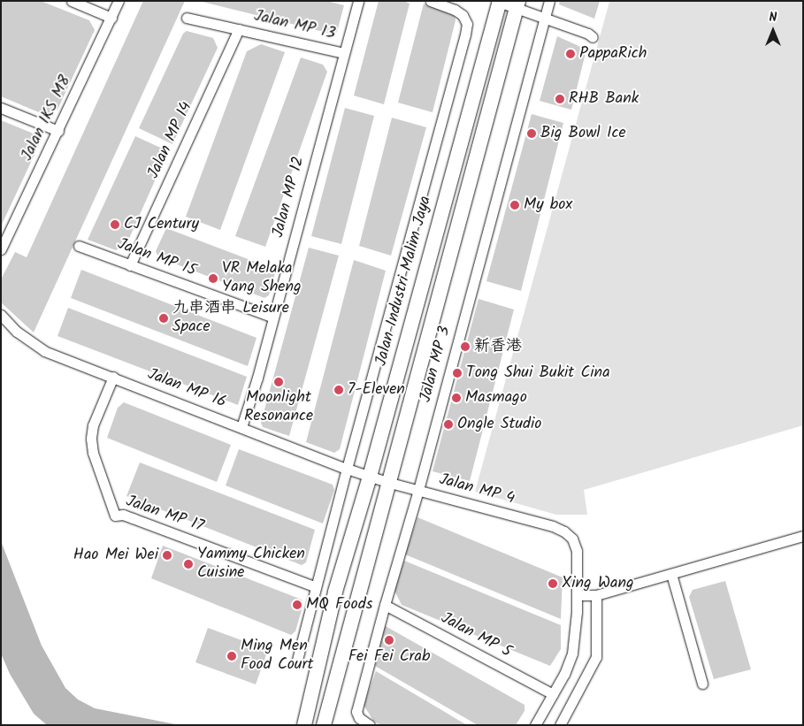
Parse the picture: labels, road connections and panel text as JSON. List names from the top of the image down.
{
  "streets": {
    "main road": ["Jalan Industri Malim Jaya"],
    "street": [
      "Jalan MP 13",
      "Jalan IKS M8",
      "Jalan MP 14",
      "Jalan MP 12",
      "Jalan MP 15",
      "Jalan MP 3",
      "Jalan MP 16",
      "Jalan MP 4",
      "Jalan MP 17",
      "Jalan MP 5"
    ]
  },
  "crossings": [
    ["Jalan MP 13", "Jalan MP 14"],
    ["Jalan MP 13", "Jalan MP 12"],
    ["Jalan MP 14", "Jalan MP 15"],
    ["Jalan MP 12", "Jalan MP 15"],
    ["Jalan MP 12", "Jalan MP 16"],
    ["Jalan Industri Malim Jaya", "Jalan MP 16"],
    ["Jalan Industri Malim Jaya", "Jalan MP 4"],
    ["Jalan MP 3", "Jalan MP 4"],
    ["Jalan MP 3", "Jalan MP 5"],
    ["Jalan MP 16", "Jalan MP 4"],
    ["Jalan MP 16", "Jalan MP 17"]
  ],
  "places": [
    "PappaRich",
    "RHB Bank",
    "Big Bowl Ice",
    "My box",
    "CJ Century",
    "VR Melaka Yang Sheng",
    "九串酒串 Leisure Space",
    "新香港",
    "Tong Shui Bukit Cina",
    "Moonlight Resonance",
    "7-Eleven",
    "Masmago",
    "Ongle Studio",
    "Hao Mei Wei",
    "Yammy Chicken Cuisine",
    "Xing Wang",
    "MQ Foods",
    "Fei Fei Crab",
    "Ming Men Food Court"
  ],
  "north": "top"
}
